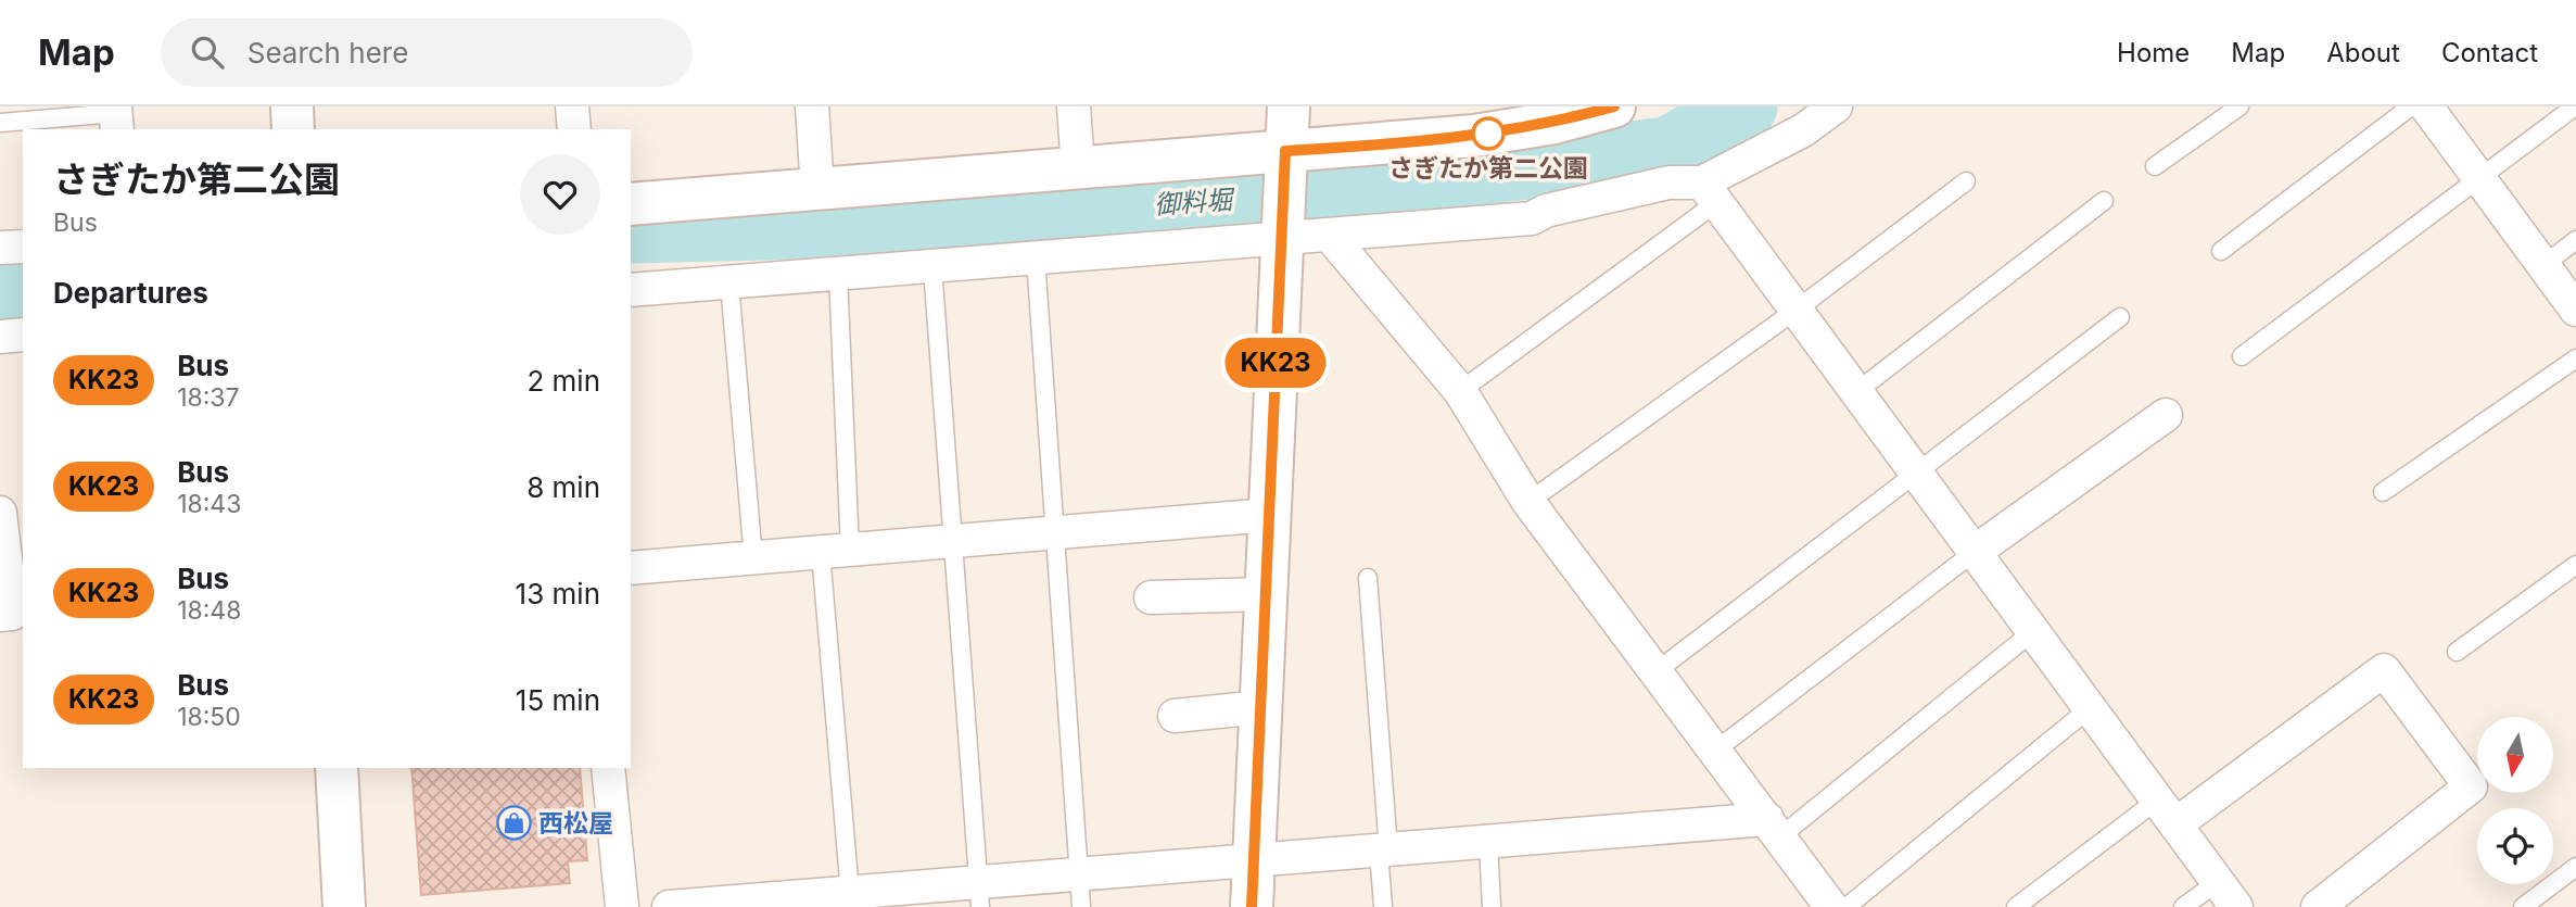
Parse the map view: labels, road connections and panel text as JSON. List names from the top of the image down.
{
  "water": ["御料堀"],
  "places": {
    "other": ["さぎたか第二公園"],
    "shop": ["西松屋"]
  },
  "lines": ["bus line KK23"],
  "north": "bottom",
  "page": {
    "header": "Map",
    "search": "Search here",
    "nav": [
      "Home",
      "Map",
      "About",
      "Contact"
    ],
    "on_map": "KK23",
    "heading": [
      ["さぎたか第二公園", "Bus"],
      "Departures"
    ],
    "list": [
      {
        "mark": "KK23",
        "name": "Bus",
        "note": "18:37",
        "value": "2 min"
      },
      {
        "mark": "KK23",
        "name": "Bus",
        "note": "18:43",
        "value": "8 min"
      },
      {
        "mark": "KK23",
        "name": "Bus",
        "note": "18:48",
        "value": "13 min"
      },
      {
        "mark": "KK23",
        "name": "Bus",
        "note": "18:50",
        "value": "15 min"
      }
    ]
  }
}
